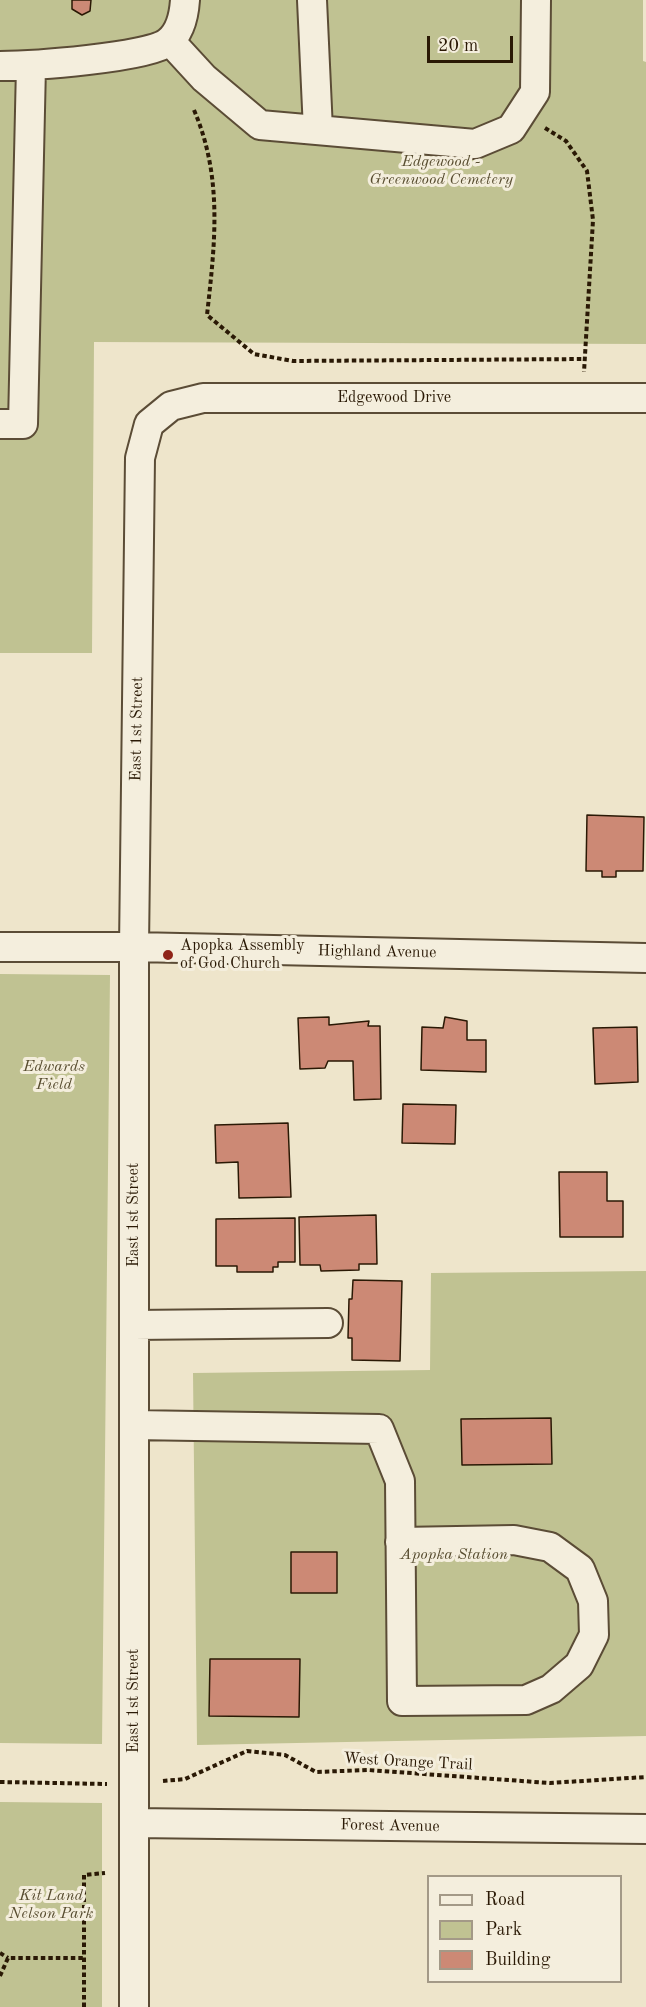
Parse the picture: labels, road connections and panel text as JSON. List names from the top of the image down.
{
  "streets": {
    "street": [
      "Edgewood Drive",
      "East 1st Street",
      "Highland Avenue",
      "Forest Avenue"
    ],
    "path": ["West Orange Trail"]
  },
  "crossings": [
    ["Edgewood Drive", "East 1st Street"],
    ["East 1st Street", "Highland Avenue"],
    ["East 1st Street", "West Orange Trail"],
    ["East 1st Street", "Forest Avenue"]
  ],
  "parks": [
    "Edgewood - Greenwood Cemetery",
    "Edwards Field",
    "Apopka Station",
    "Kit Land Nelson Park"
  ],
  "places": ["Apopka Assembly of God Church"],
  "legend": ["Road", "Park", "Building"],
  "scale_bar": "20 m"
}
